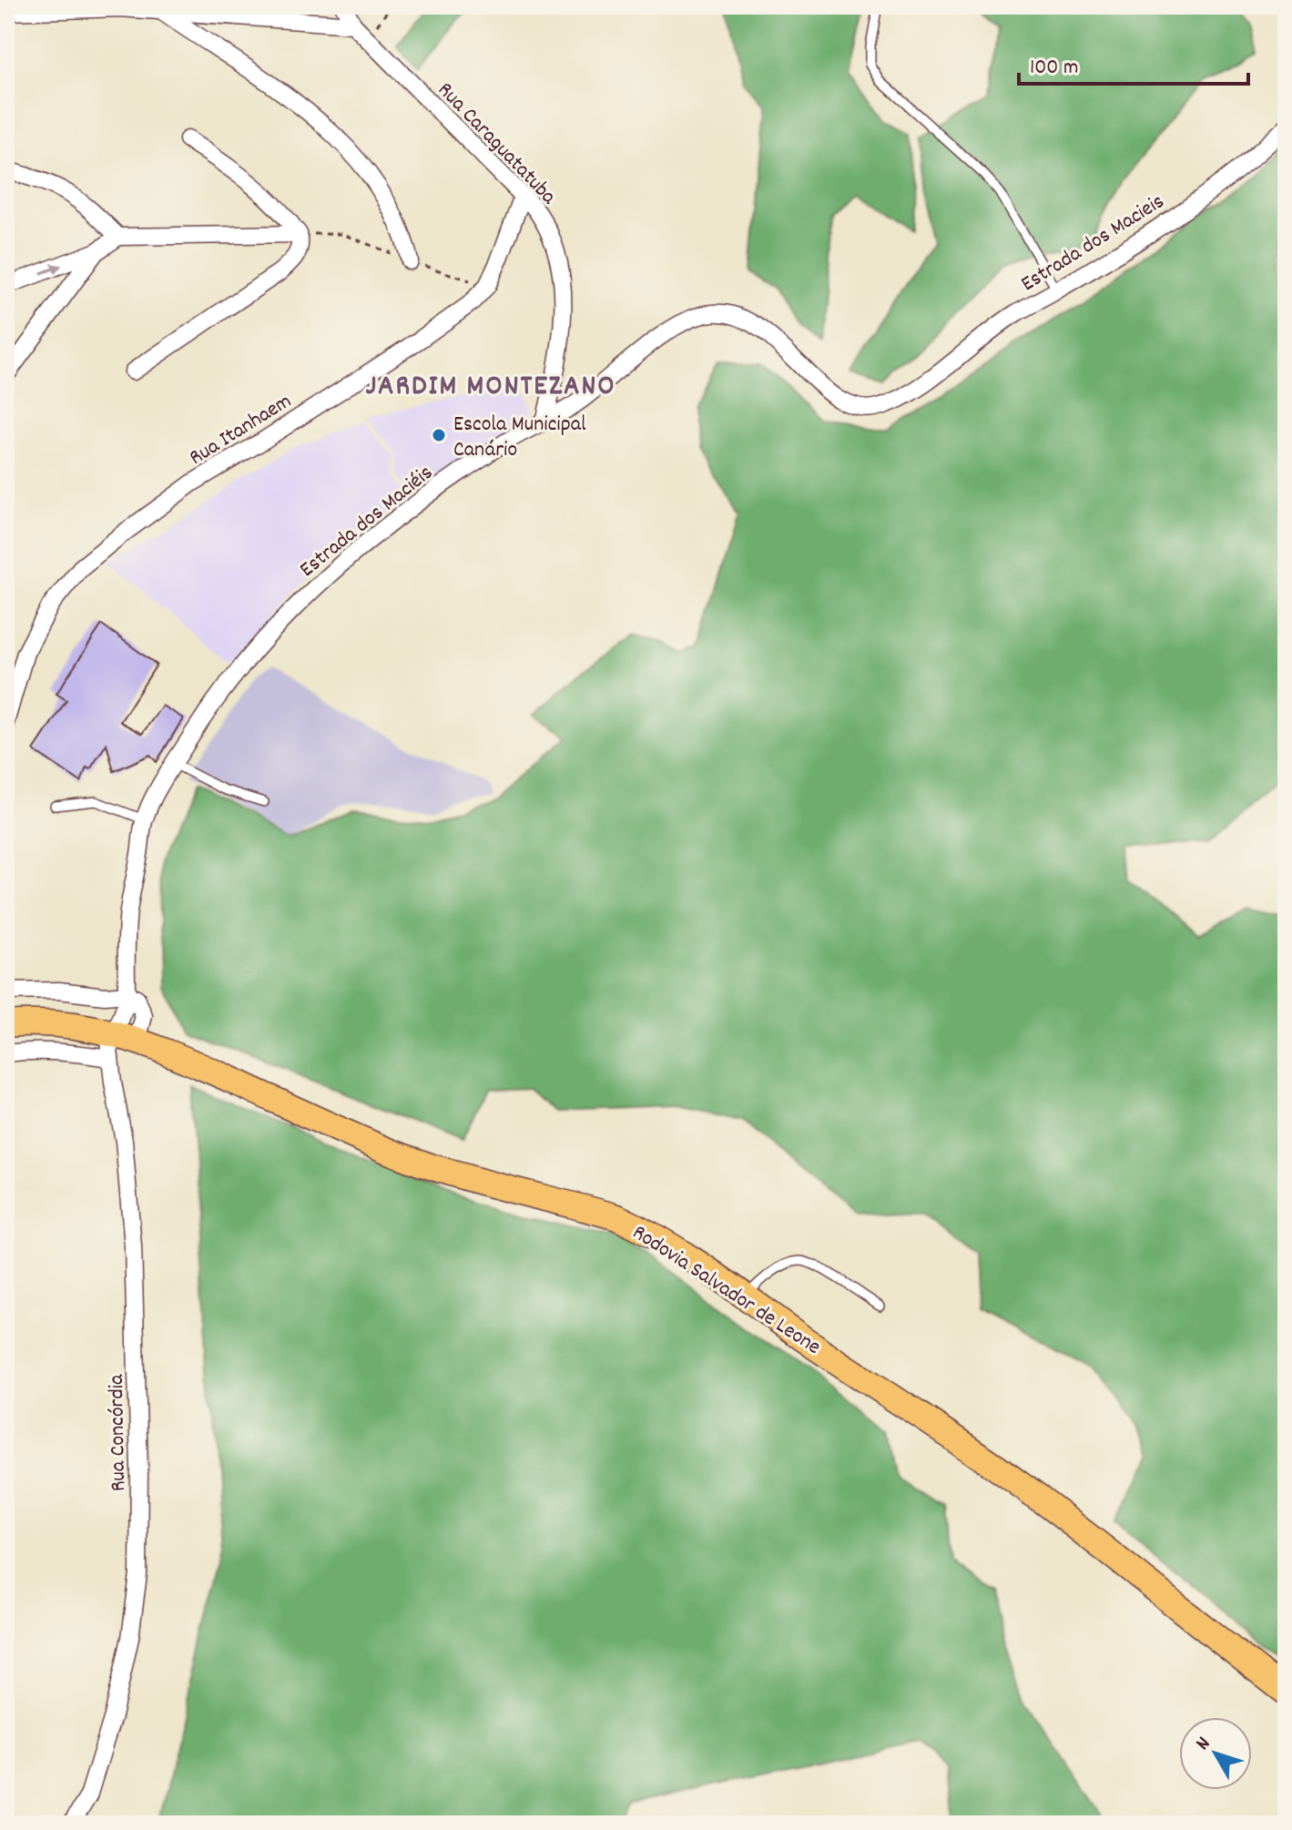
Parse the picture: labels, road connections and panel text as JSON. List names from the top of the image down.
{
  "streets": {
    "main road": ["Rodovia Salvador de Leone"],
    "street": [
      "Rua Caraguatatuba",
      "Estrada dos Macieis",
      "Rua Itanhaem",
      "Estrada dos Maciéis",
      "Rua Concórdia"
    ]
  },
  "crossings": [
    ["Rua Caraguatatuba", "Rua Itanhaem"],
    ["Rua Caraguatatuba", "Estrada dos Maciéis"],
    ["Estrada dos Macieis", "Estrada dos Maciéis"],
    ["Estrada dos Maciéis", "Rodovia Salvador de Leone"],
    ["Estrada dos Maciéis", "Rua Concórdia"],
    ["Rodovia Salvador de Leone", "Rua Concórdia"]
  ],
  "districts": ["JARDIM MONTEZANO"],
  "places": ["Escola Municipal Canário"],
  "scale_bar": "100 m",
  "north": "top left"
}
